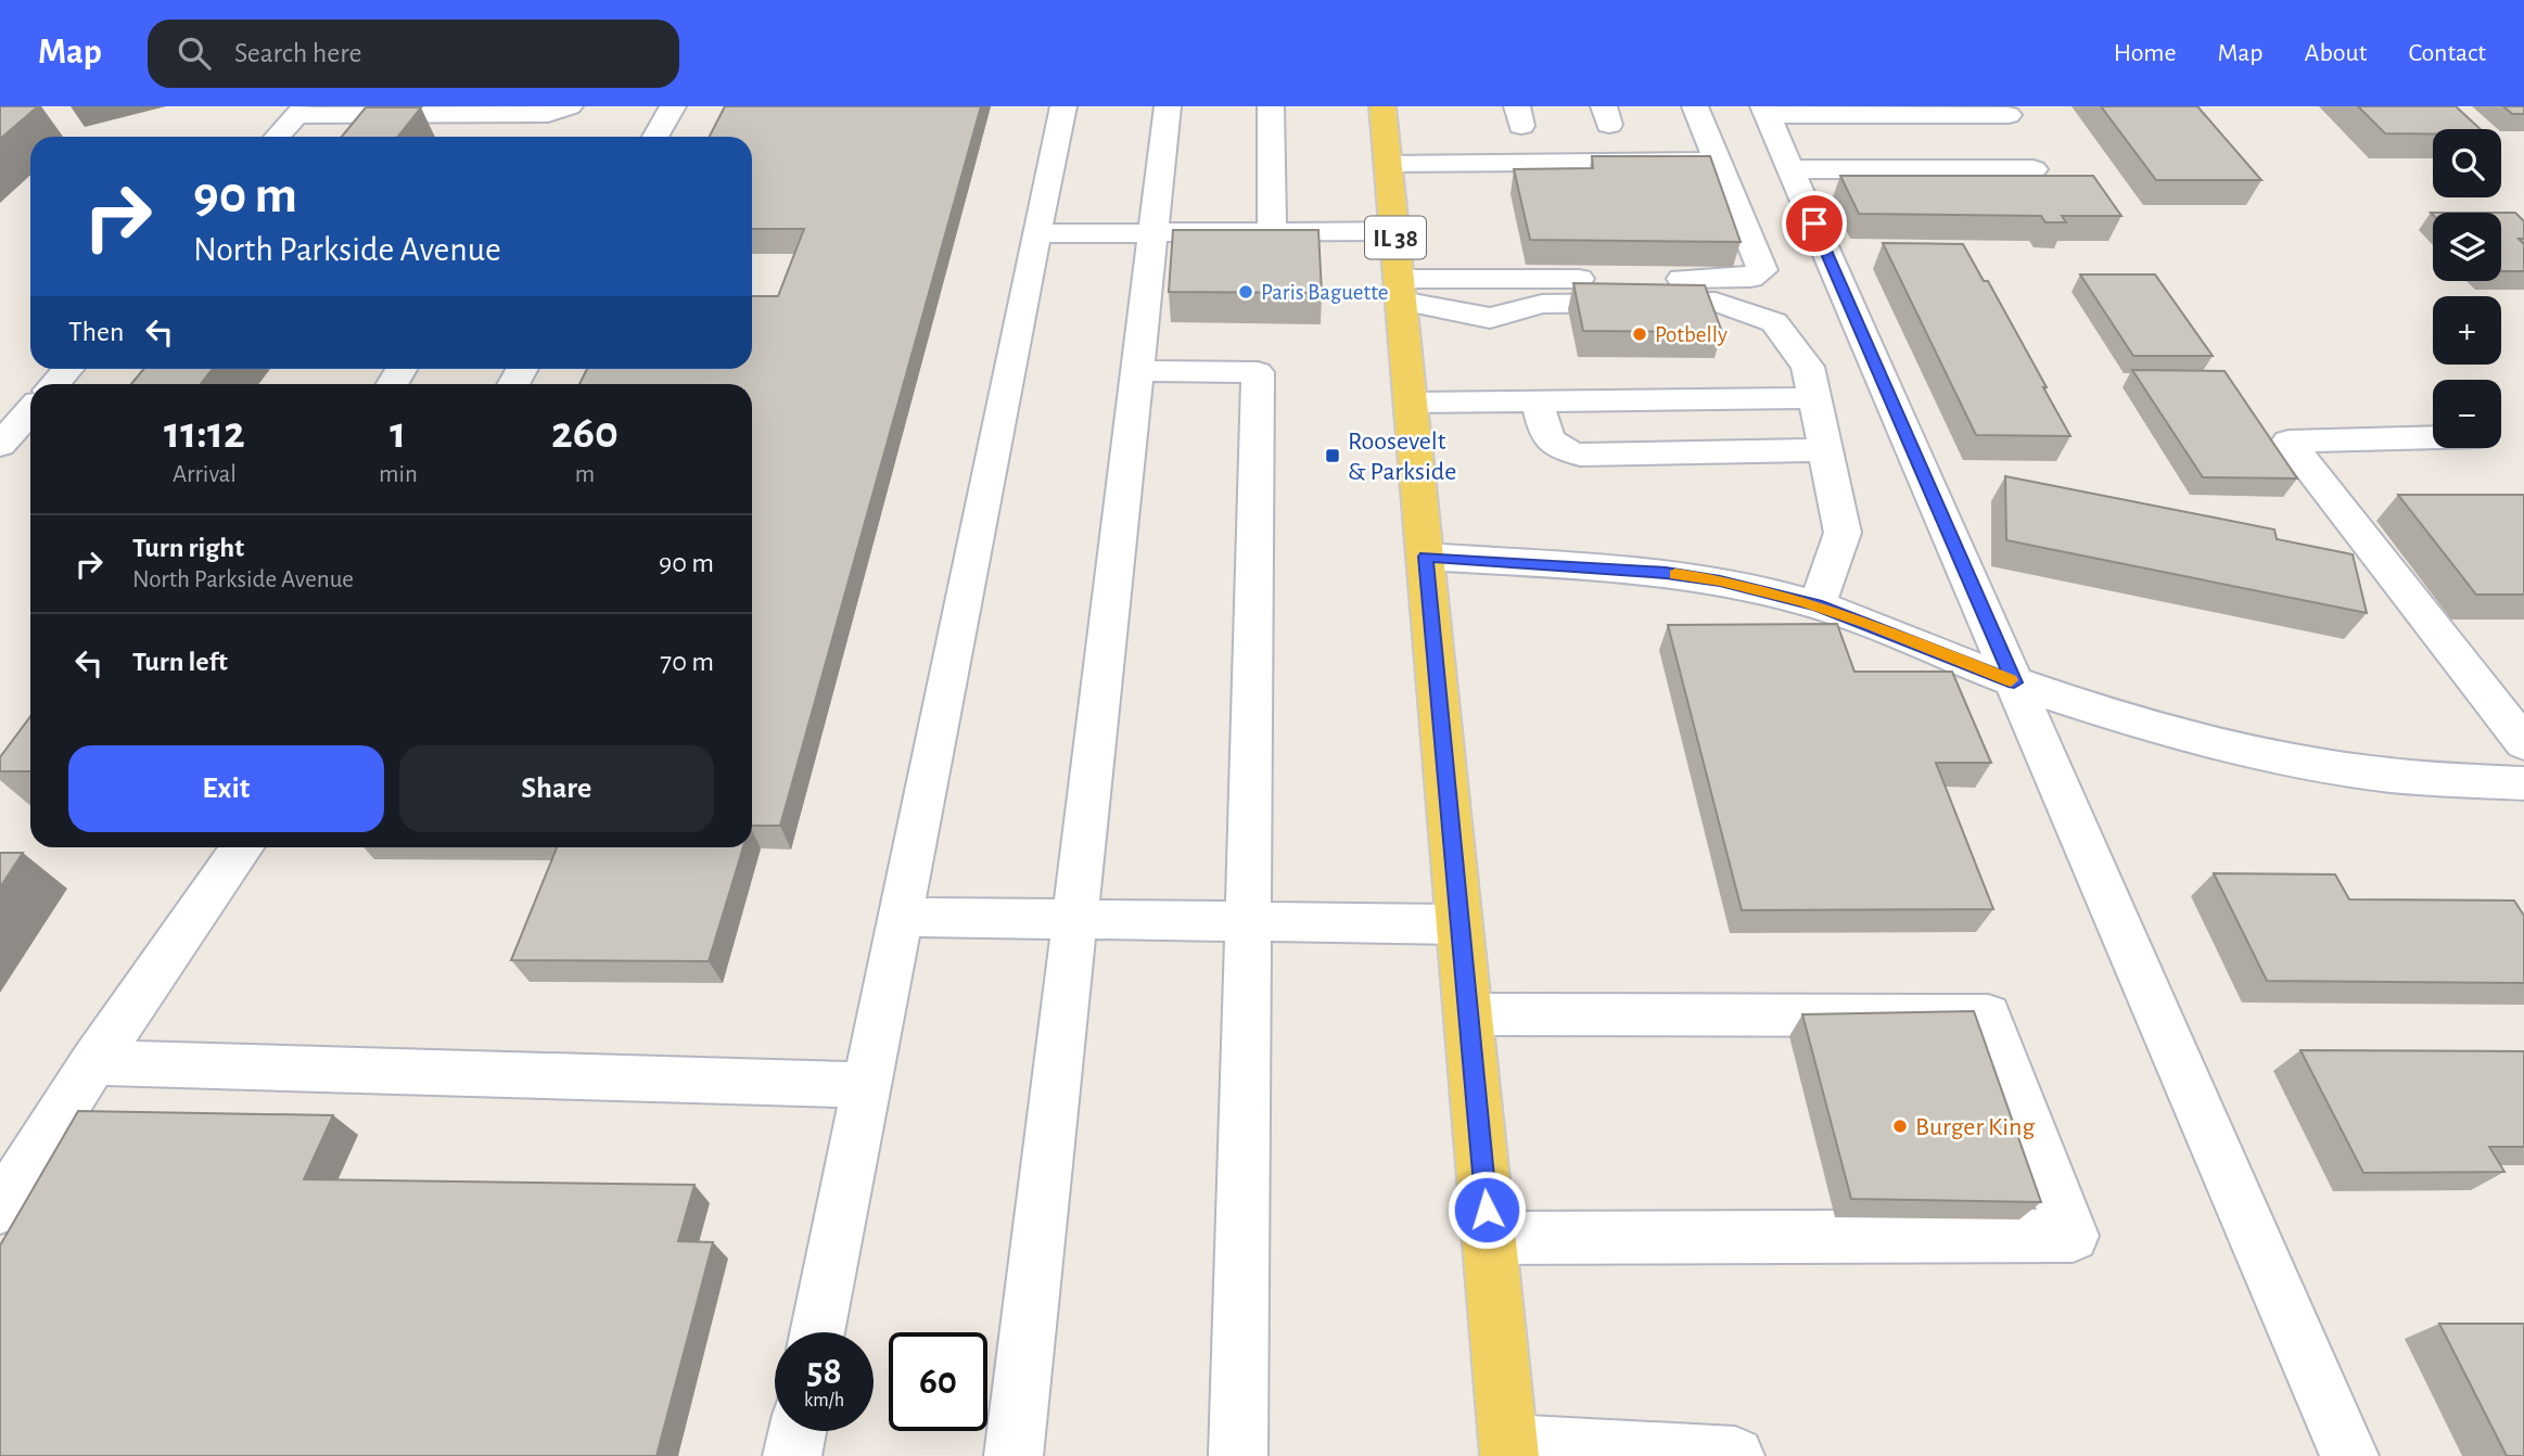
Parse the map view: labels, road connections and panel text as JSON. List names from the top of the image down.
{
  "streets": {
    "main road": ["IL 38"]
  },
  "places": {
    "other": ["Paris Baguette", "Potbelly", "Burger King"],
    "transit": ["Roosevelt & Parkside"]
  },
  "page": {
    "header": "Map",
    "search": "Search here",
    "nav": [
      "Home",
      "Map",
      "About",
      "Contact"
    ],
    "map_buttons": ["+", "−"],
    "turn": ["90 m", "North Parkside Avenue"],
    "then": "Then",
    "eta": [
      "11:12",
      "Arrival",
      "1",
      "min",
      "260",
      "m"
    ],
    "list": [
      {
        "name": "Turn right",
        "note": "North Parkside Avenue",
        "value": "90 m"
      },
      {
        "name": "Turn left",
        "value": "70 m"
      }
    ],
    "buttons": ["Exit", "Share"],
    "speed": "58 km/h",
    "limit": "60"
  }
}
